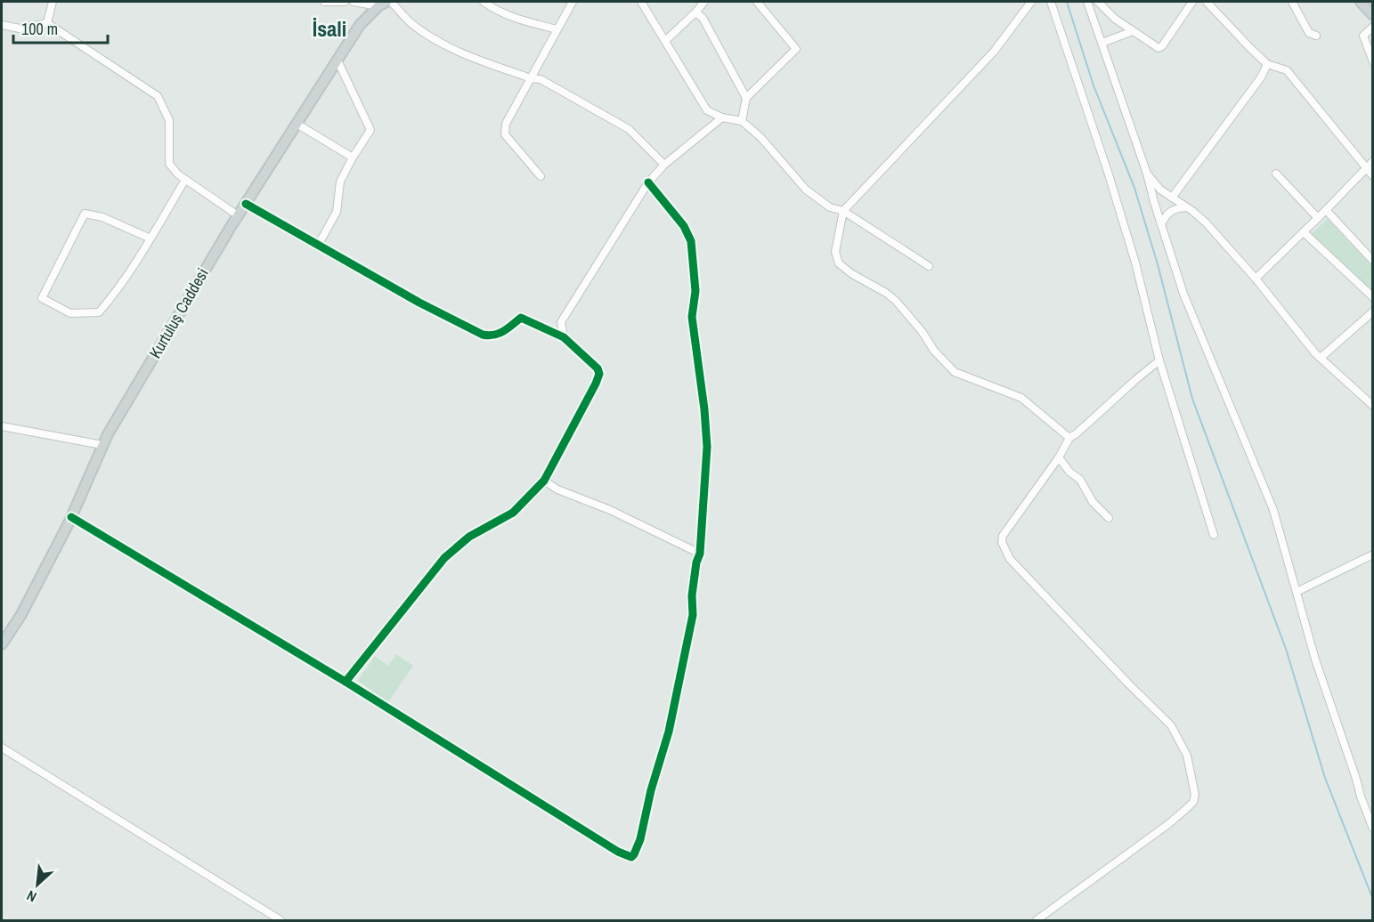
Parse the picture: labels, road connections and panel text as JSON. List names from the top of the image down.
{
  "streets": {
    "main road": ["Kurtuluş Caddesi"]
  },
  "districts": ["İsali"],
  "scale_bar": "100 m",
  "north": "bottom left"
}
